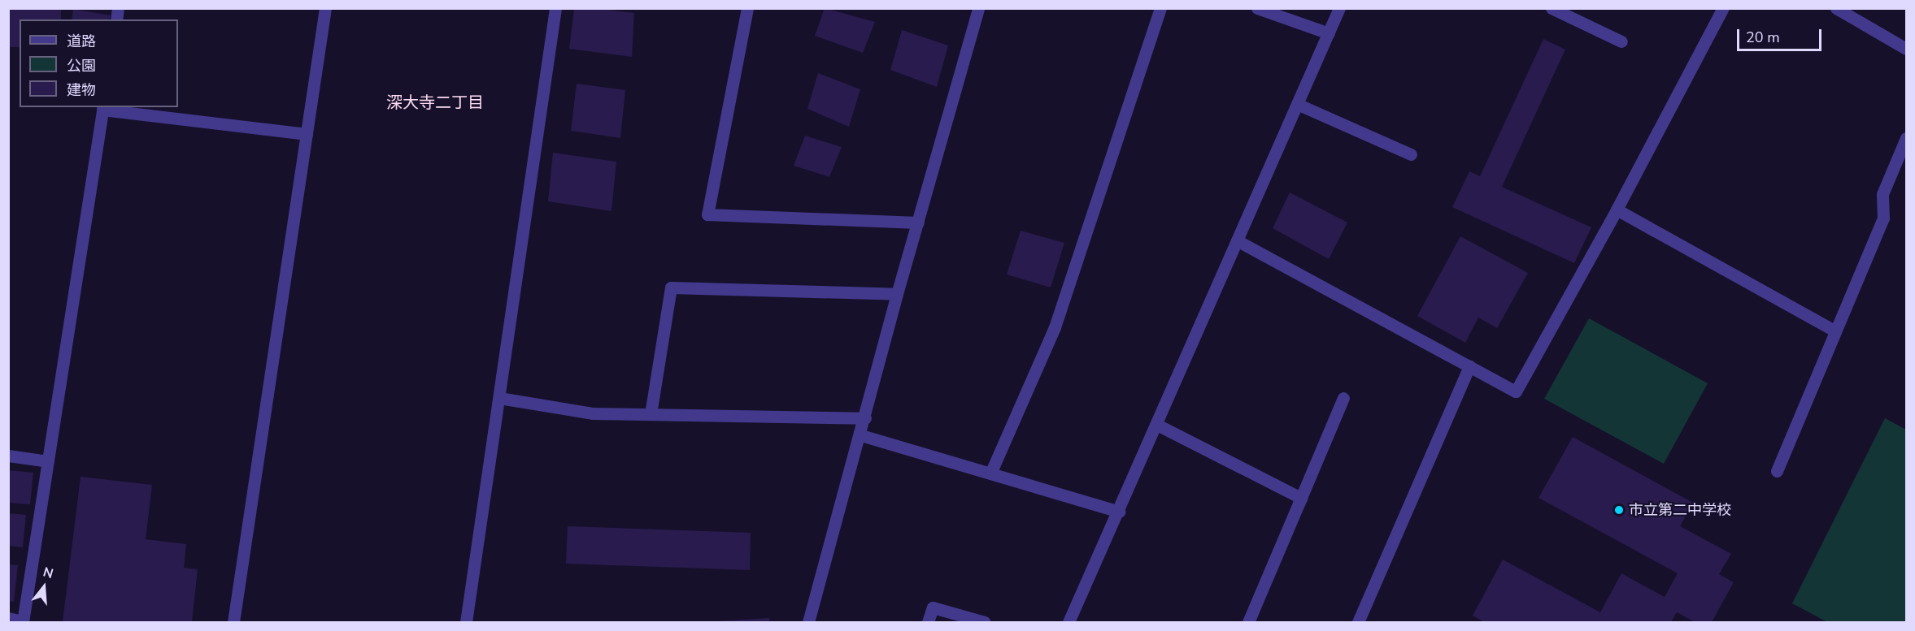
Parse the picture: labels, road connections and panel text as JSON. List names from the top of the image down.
{
  "districts": ["深大寺二丁目"],
  "places": ["市立第二中学校"],
  "legend": ["道路", "公園", "建物"],
  "scale_bar": "20 m",
  "north": "top"
}
